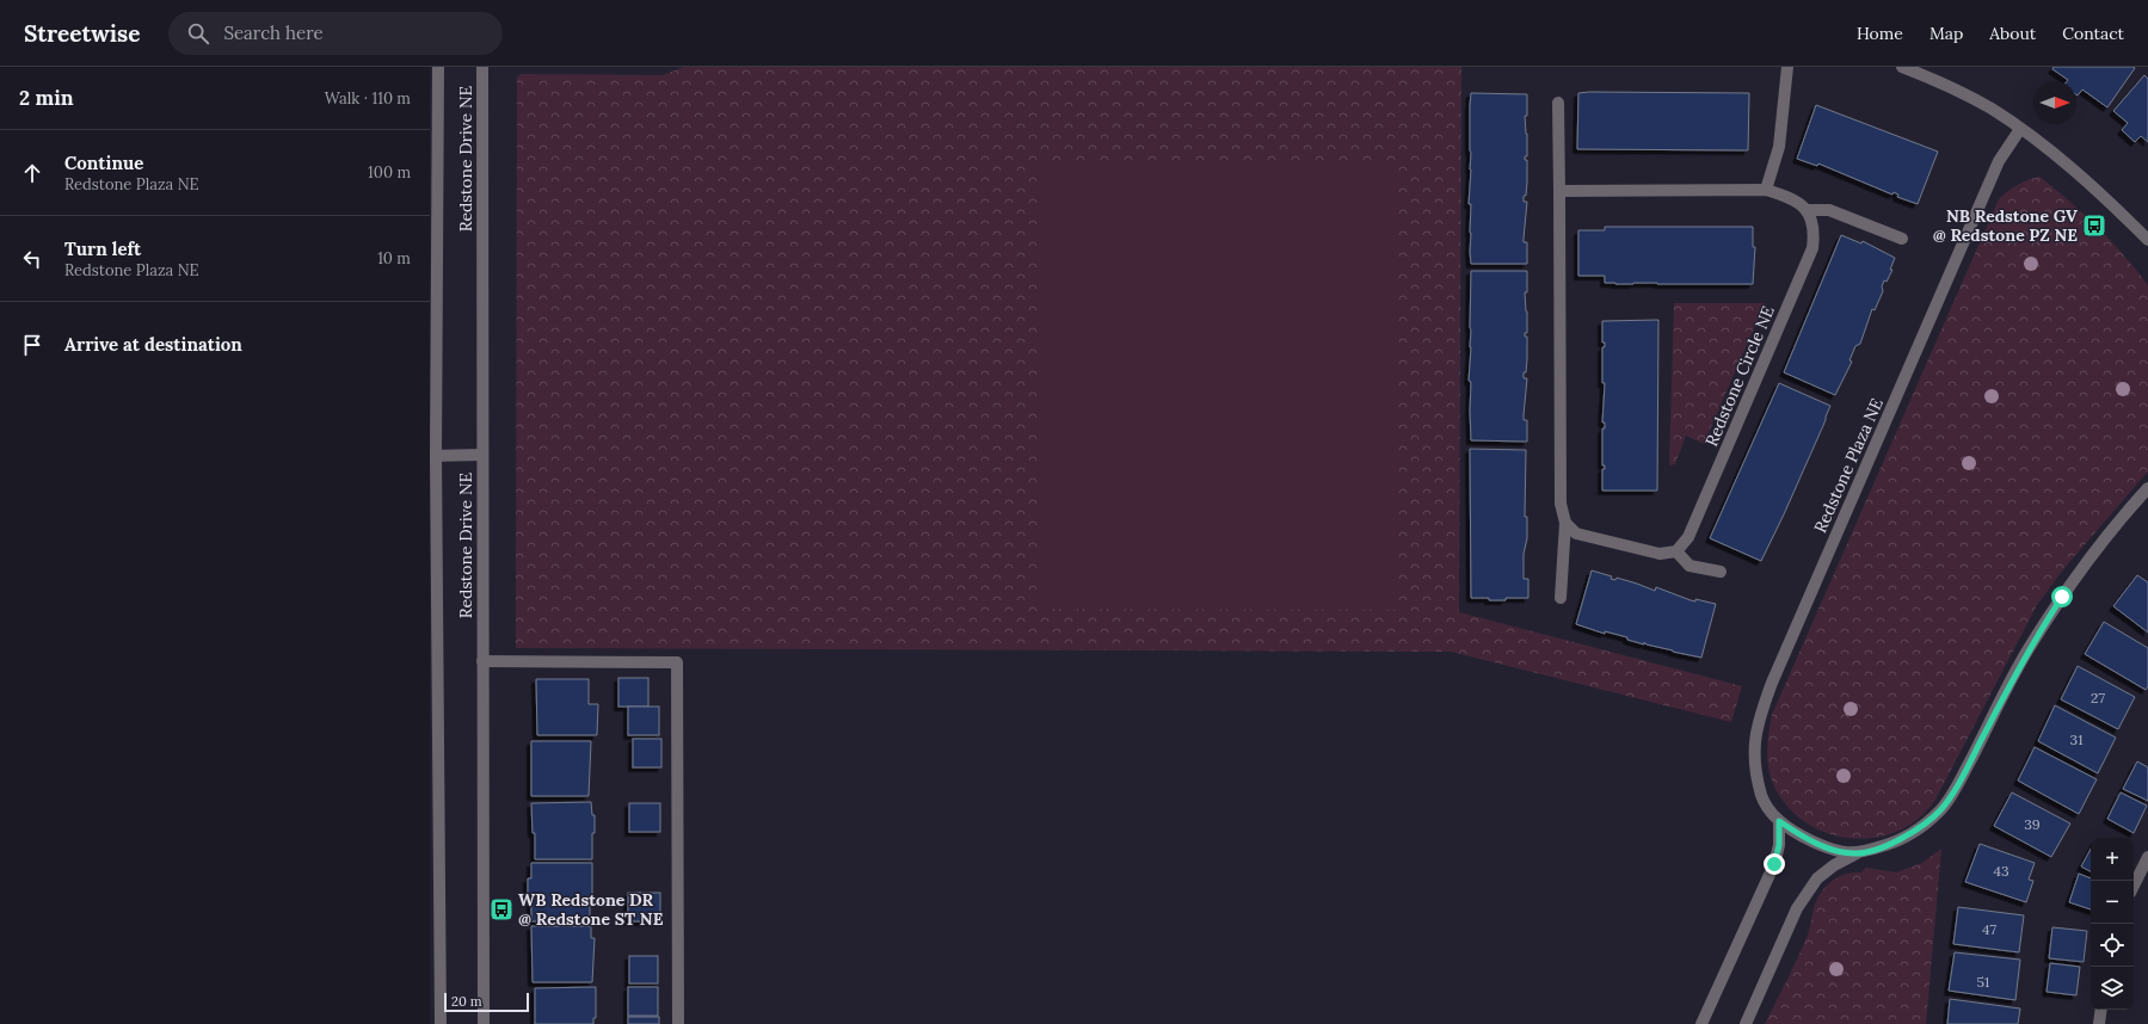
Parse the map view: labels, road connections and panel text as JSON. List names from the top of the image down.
{
  "streets": {
    "street": ["Redstone Drive NE", "Redstone Circle NE", "Redstone Plaza NE"]
  },
  "places": {
    "bus stop": ["NB Redstone GV @ Redstone PZ NE", "WB Redstone DR @ Redstone ST NE"]
  },
  "house_numbers": [
    "27",
    "31",
    "39",
    "43",
    "47",
    "51"
  ],
  "scale_bar": "20 m",
  "north": "right",
  "page": {
    "header": "Streetwise",
    "search": "Search here",
    "nav": [
      "Home",
      "Map",
      "About",
      "Contact"
    ],
    "heading": ["2 min", "Walk · 110 m"],
    "list": [
      ["Continue", "Redstone Plaza NE", "100 m"],
      ["Turn left", "Redstone Plaza NE", "10 m"],
      "Arrive at destination"
    ],
    "map_buttons": ["+", "−"],
    "scale": "20 m"
  }
}
